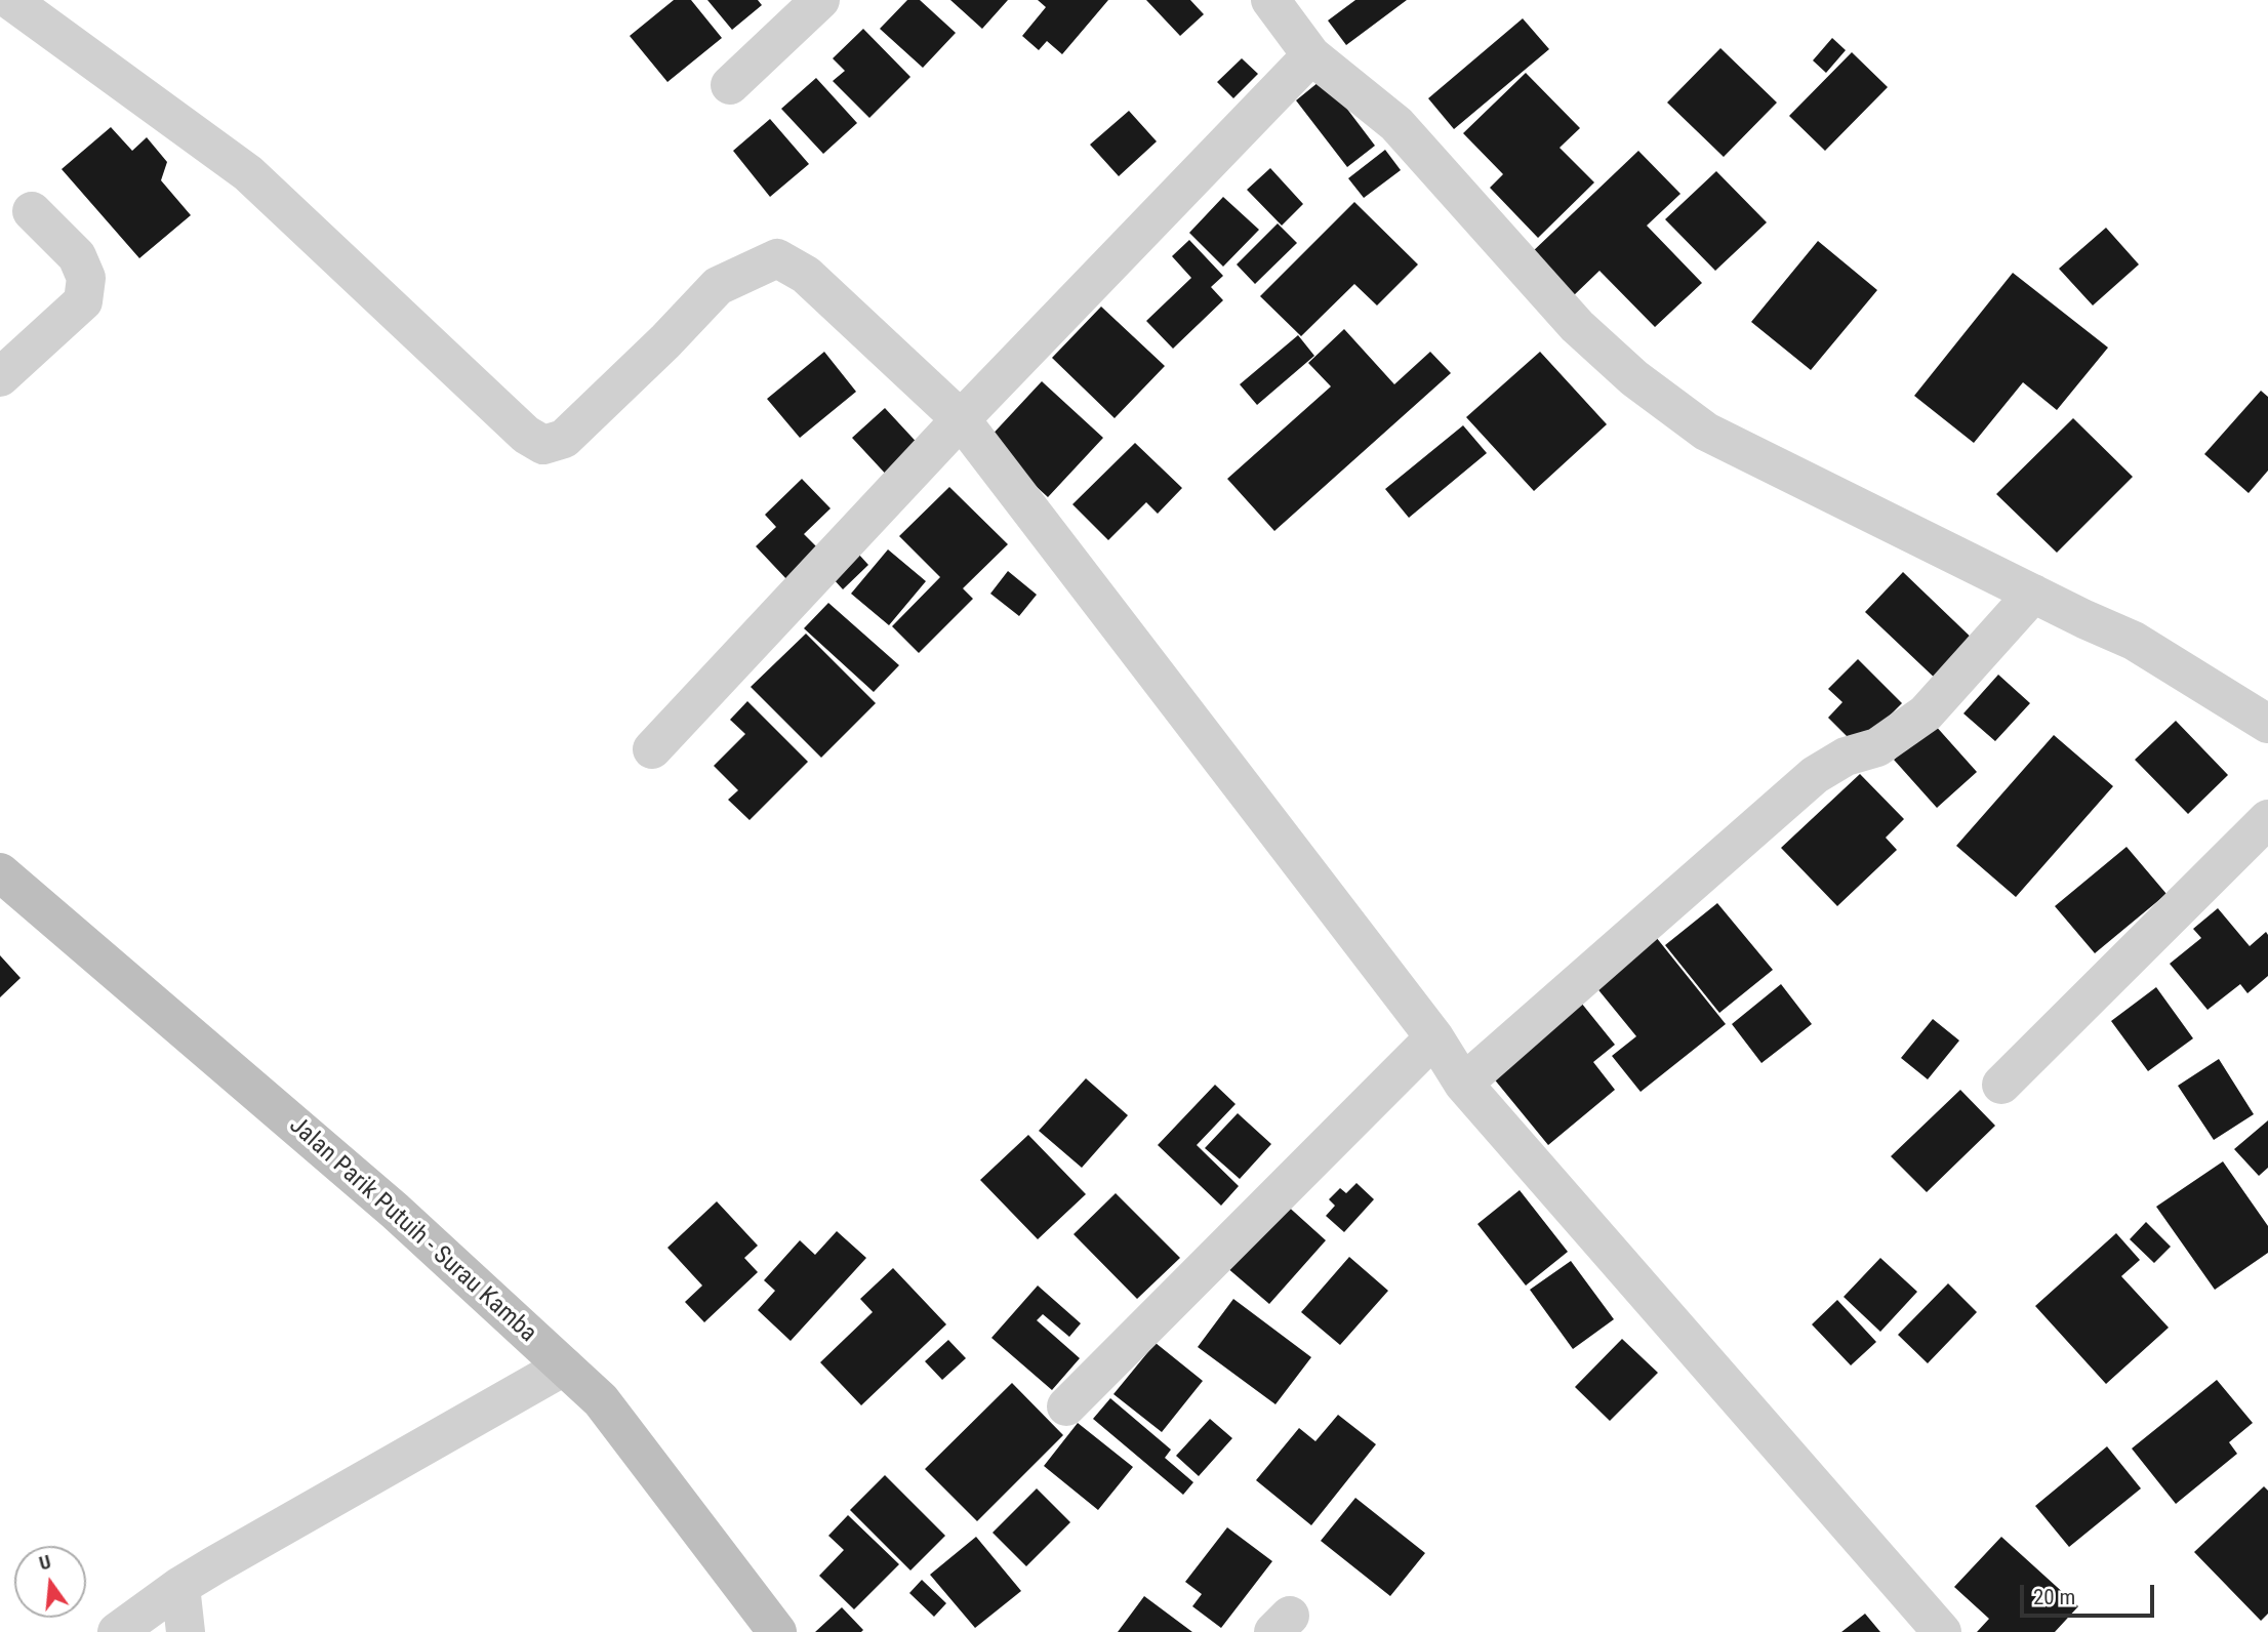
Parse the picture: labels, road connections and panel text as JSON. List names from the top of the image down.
{
  "streets": {
    "street": ["Jalan Parik Putuih - Surau Kamba"]
  },
  "scale_bar": "20 m",
  "north": "top"
}
